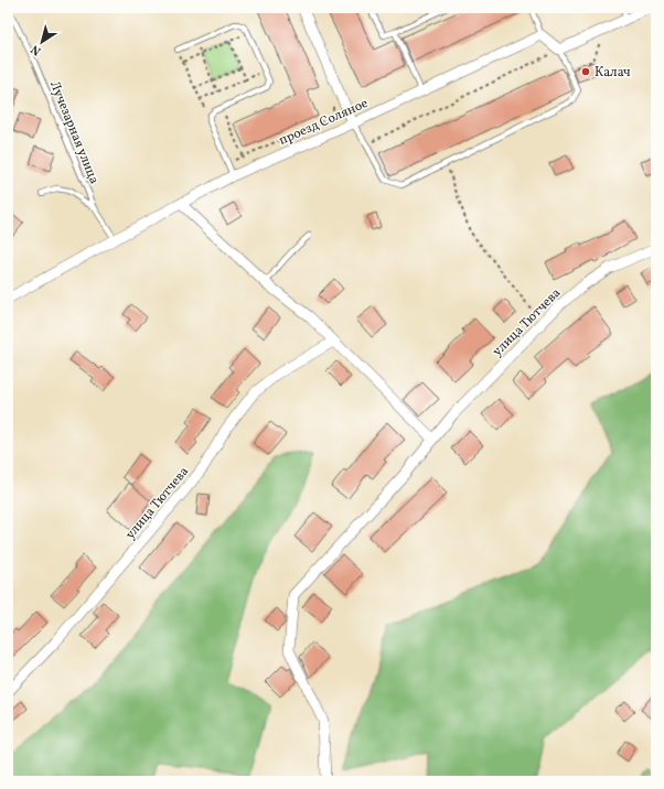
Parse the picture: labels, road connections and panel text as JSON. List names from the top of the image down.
{
  "streets": {
    "street": ["проезд Соляное", "улица Тютчева"],
    "lane": ["Лучезарная улица"]
  },
  "crossings": [
    ["проезд Соляное", "Лучезарная улица"]
  ],
  "places": ["Калач"],
  "north": "bottom left"
}
